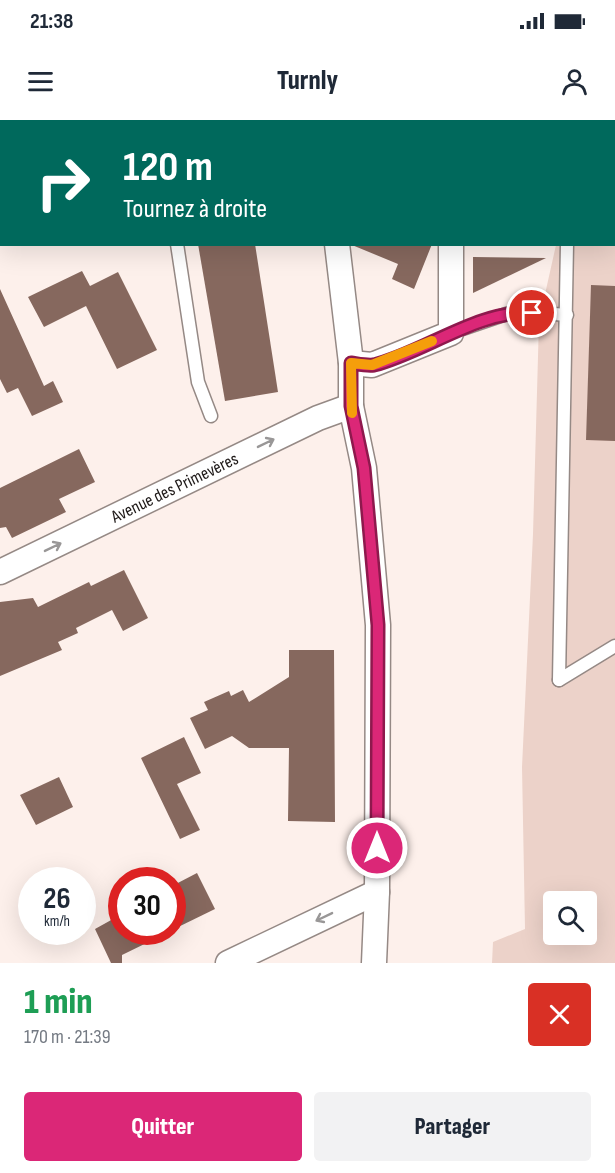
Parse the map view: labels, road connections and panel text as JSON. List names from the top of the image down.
{
  "streets": {
    "street": ["Avenue des Primevères"]
  },
  "one_way": ["Avenue des Primevères"],
  "page": {
    "status": "21:38",
    "header": "Turnly",
    "turn": ["120 m", "Tournez à droite"],
    "speed": "26 km/h",
    "limit": "30",
    "heading": ["1 min", "170 m · 21:39"],
    "buttons": ["Quitter", "Partager"]
  }
}
